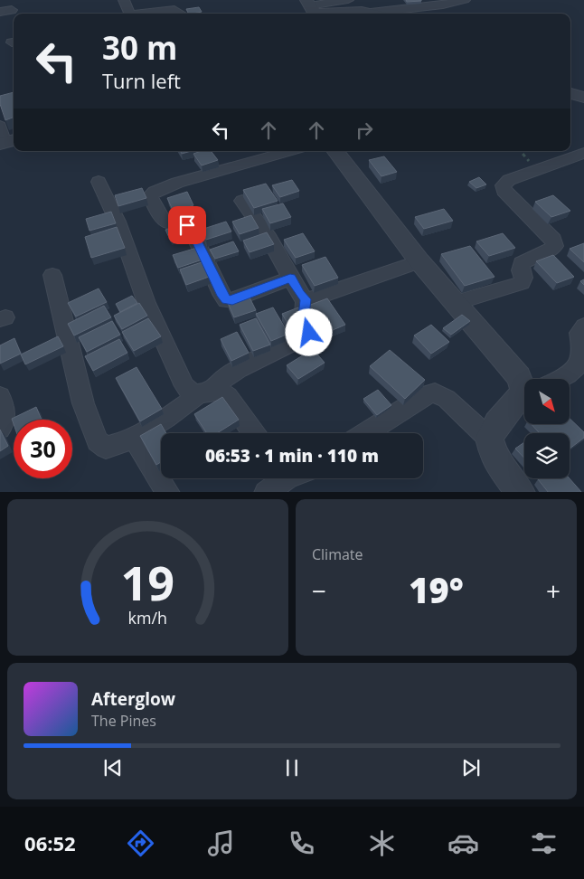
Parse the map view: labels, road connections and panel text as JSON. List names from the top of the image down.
{
  "north": "bottom right",
  "page": {
    "turn": ["30 m", "Turn left"],
    "limit": "30",
    "trip": "06:53 · 1 min · 110 m",
    "tile": "Climate",
    "heat": ["−", "19°", "+"],
    "song": ["Afterglow", "The Pines"],
    "tabs": "06:52",
    "gauge": ["19", "km/h"]
  }
}
